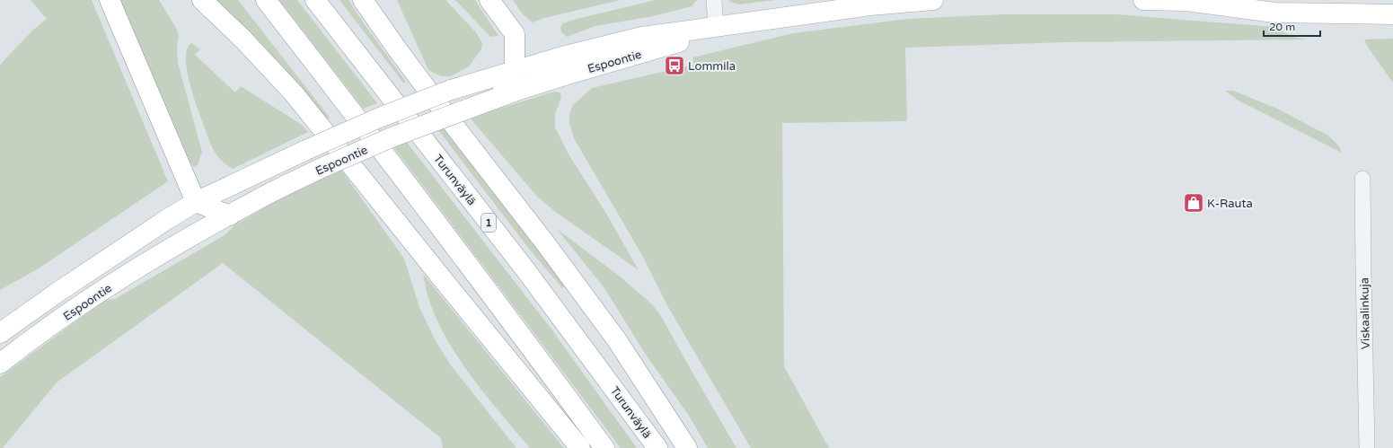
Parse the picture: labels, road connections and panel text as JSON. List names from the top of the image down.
{
  "streets": {
    "main road": ["Espoontie", "Turunväylä", "1"],
    "street": ["Viskaalinkuja"]
  },
  "places": {
    "bus stop": ["Lommila"],
    "shop": ["K-Rauta"]
  },
  "scale_bar": "20 m"
}
